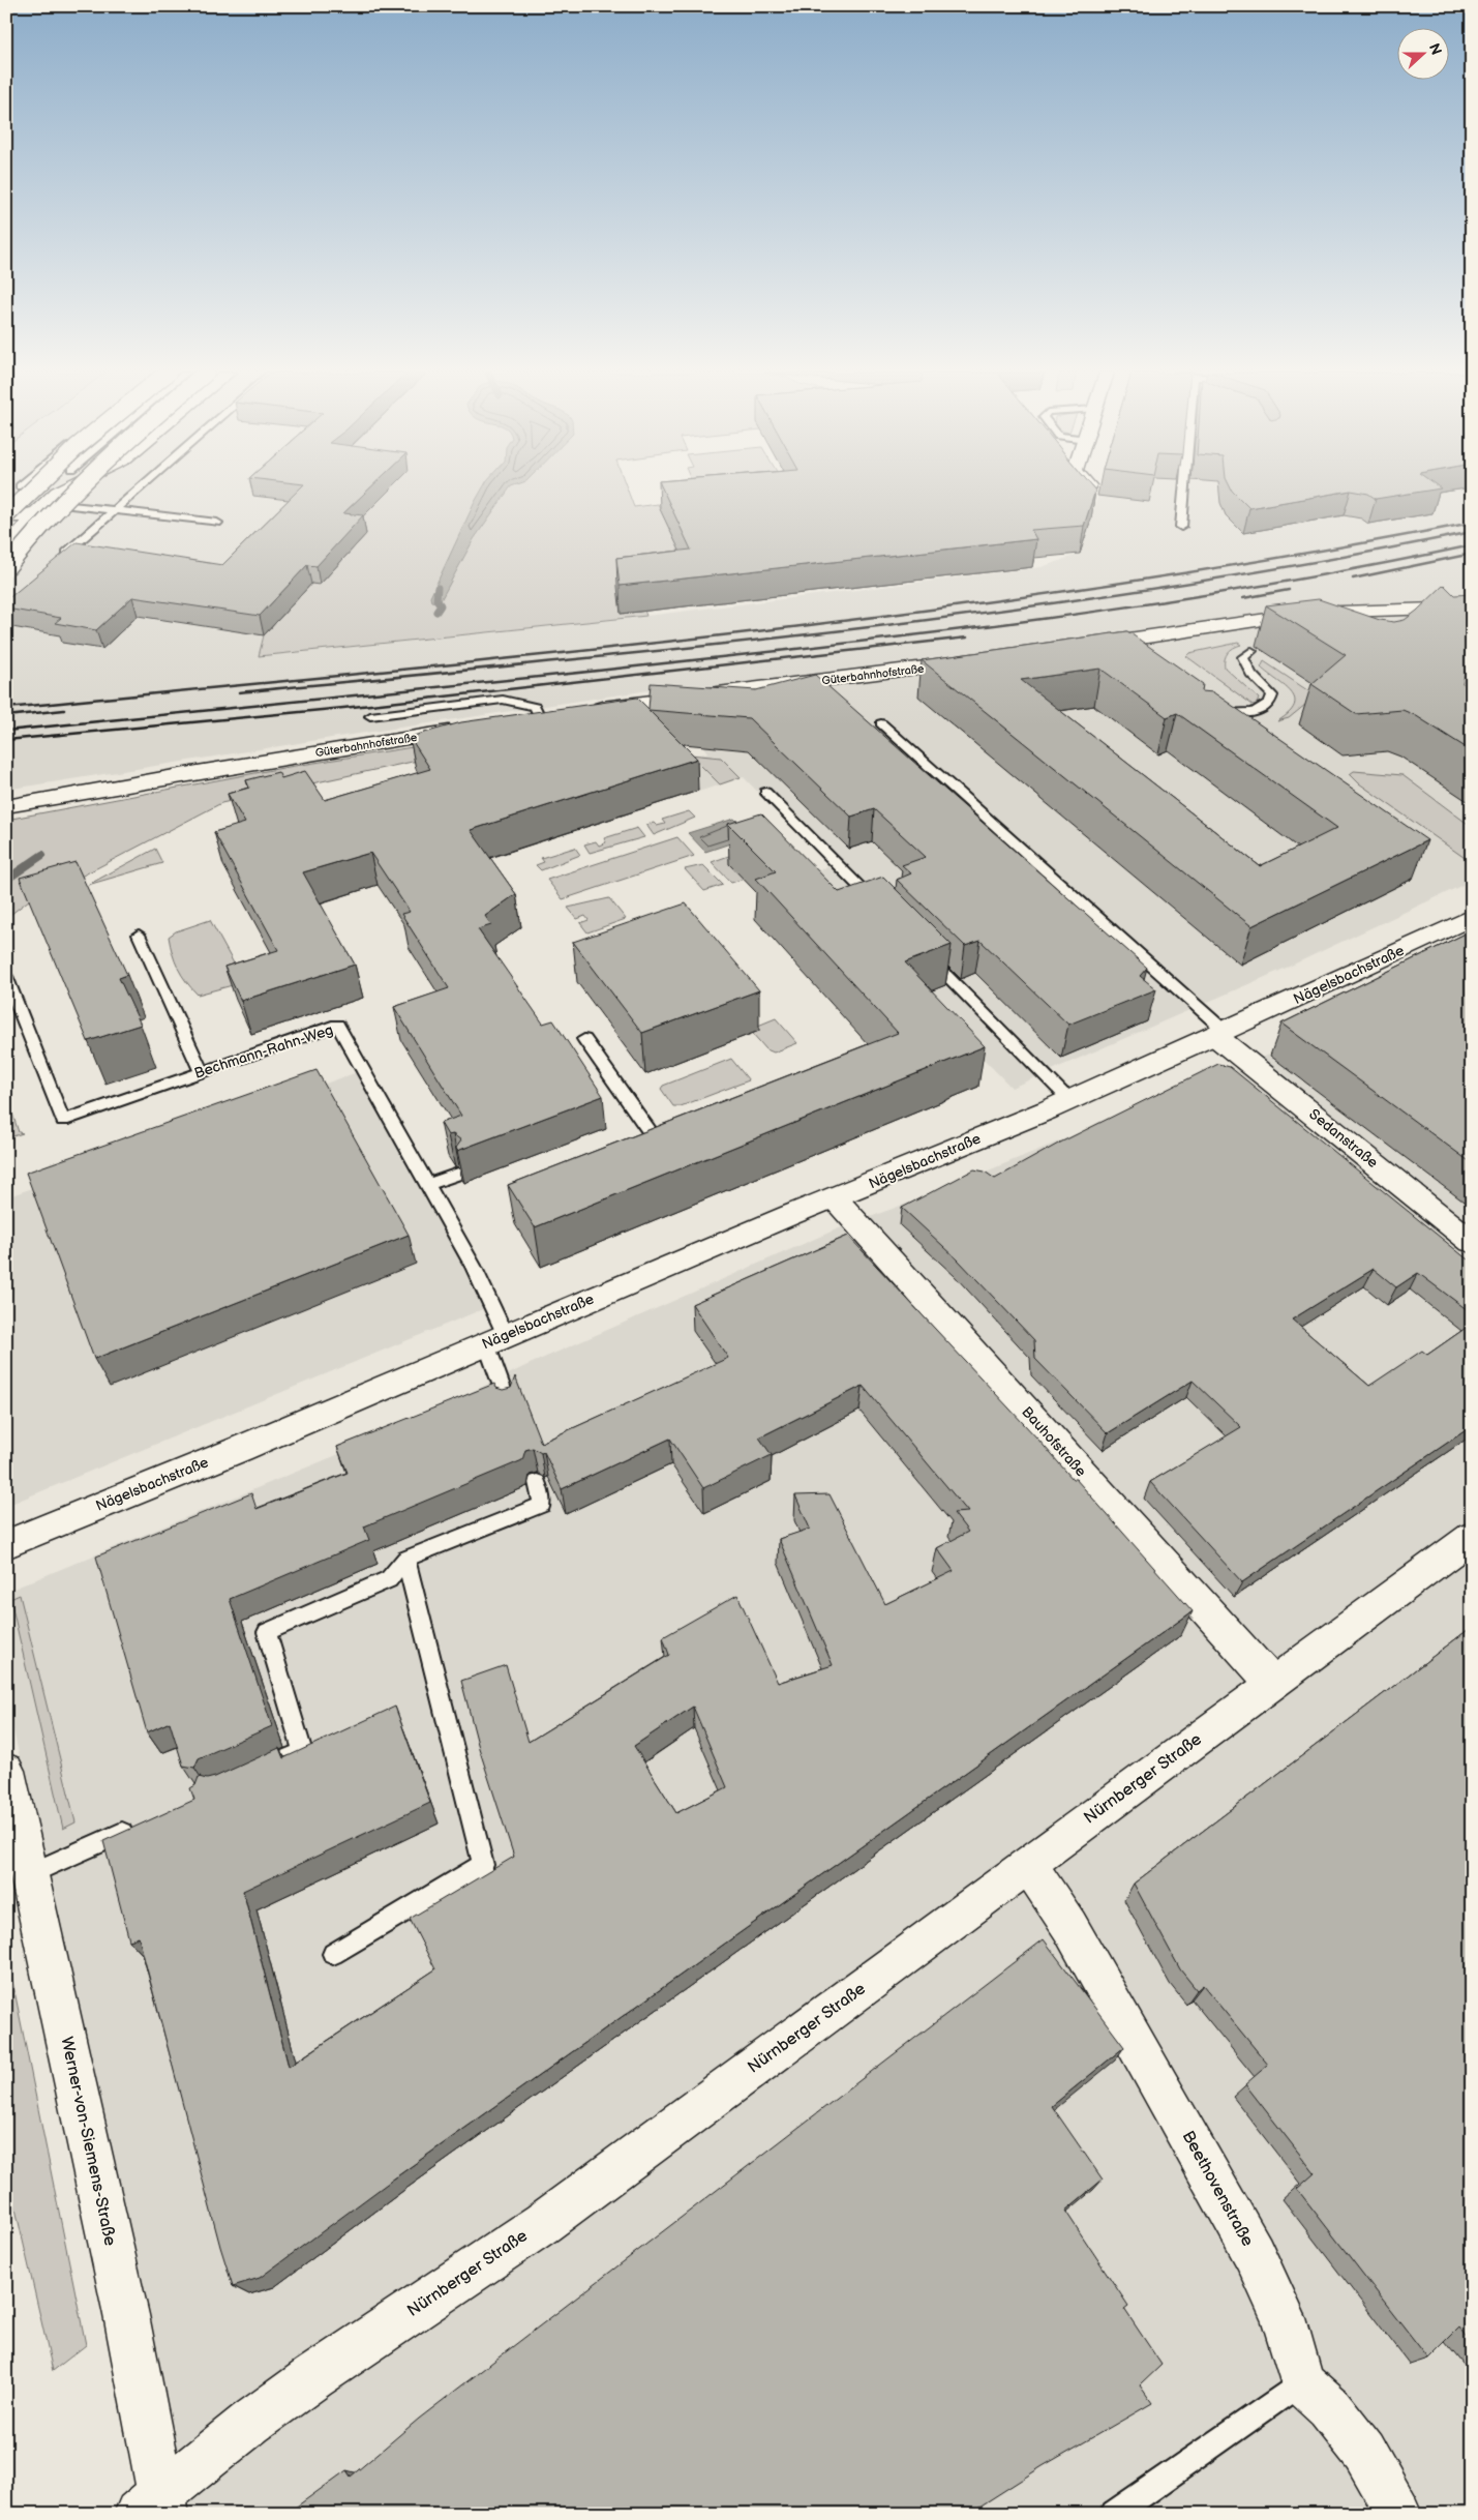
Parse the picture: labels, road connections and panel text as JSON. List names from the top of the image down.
{
  "streets": {
    "street": [
      "Güterbahnhofstraße",
      "Nägelsbachstraße",
      "Sedanstraße",
      "Bauhofstraße",
      "Nürnberger Straße",
      "Werner-von-Siemens-Straße",
      "Beethovenstraße"
    ],
    "lane": ["Bechmann-Rahn-Weg"]
  },
  "crossings": [
    ["Nägelsbachstraße", "Bechmann-Rahn-Weg"],
    ["Nägelsbachstraße", "Sedanstraße"],
    ["Nägelsbachstraße", "Bauhofstraße"],
    ["Bauhofstraße", "Nürnberger Straße"],
    ["Nürnberger Straße", "Werner-von-Siemens-Straße"],
    ["Nürnberger Straße", "Beethovenstraße"]
  ],
  "north": "right"
}
